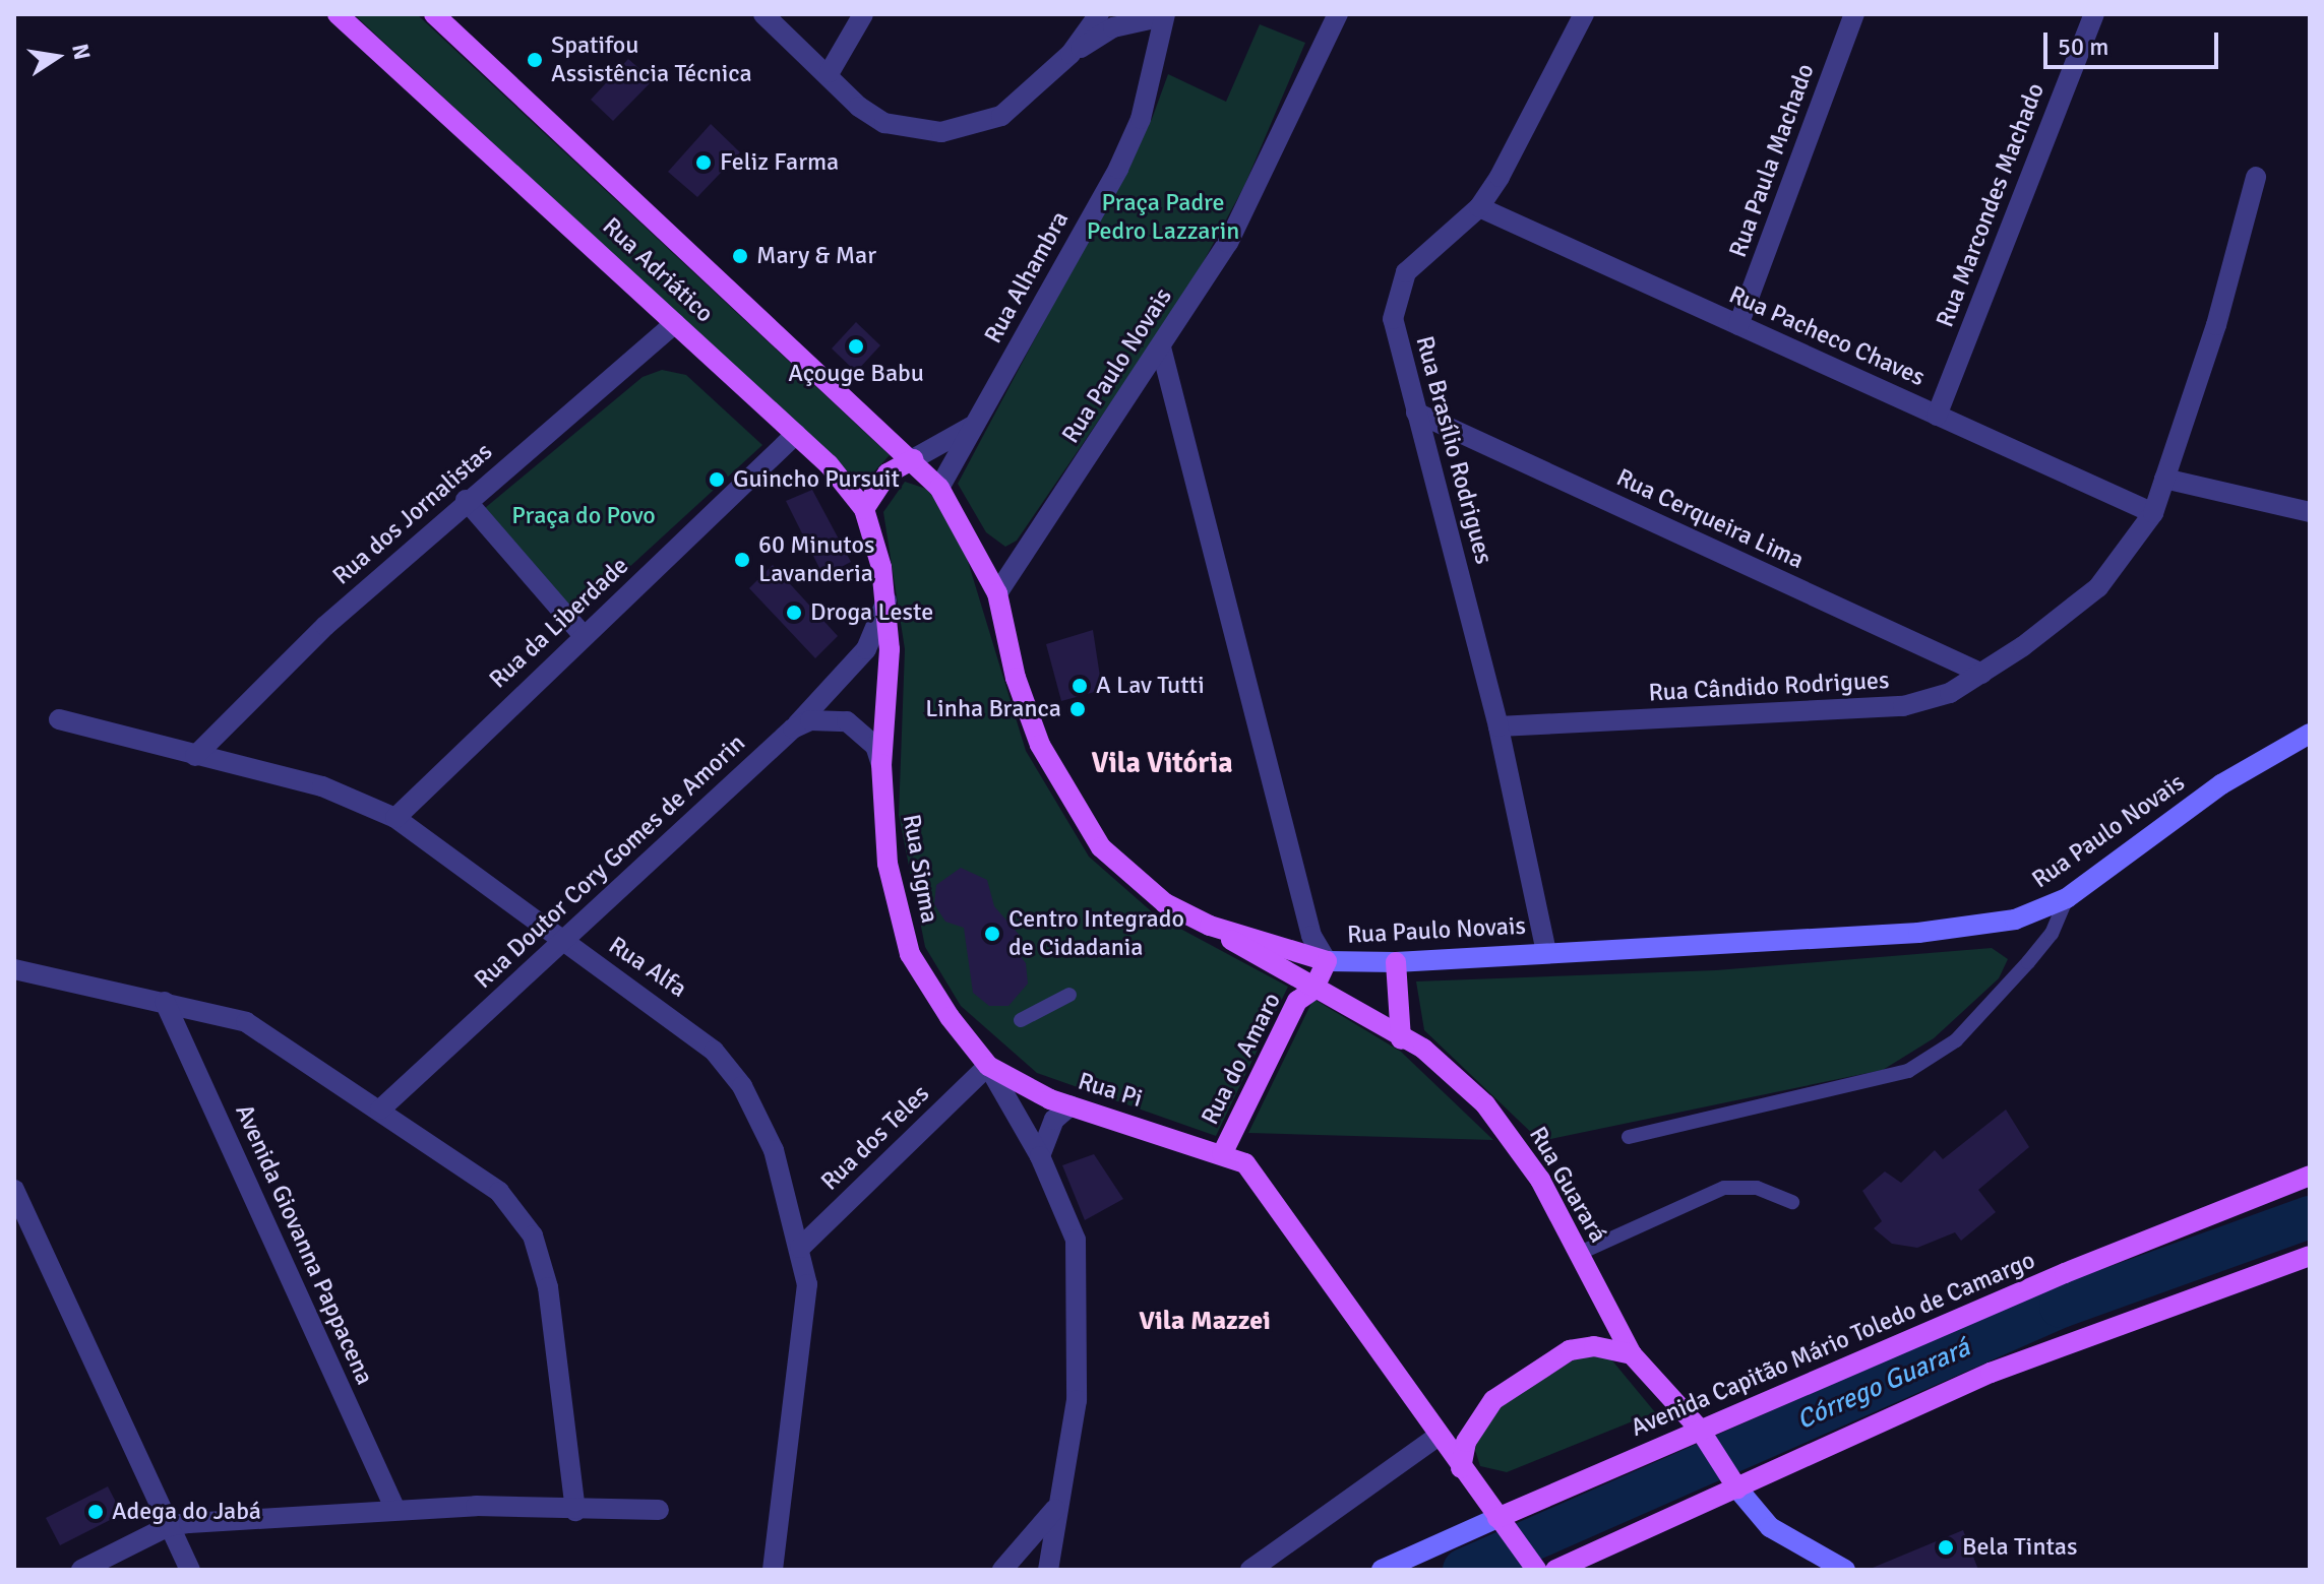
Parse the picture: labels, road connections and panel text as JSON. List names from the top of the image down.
{
  "streets": {
    "main road": [
      "Rua Adriático",
      "Rua Paulo Novais",
      "Rua Sigma",
      "Rua do Amaro",
      "Rua Pi",
      "Rua Guarará",
      "Avenida Capitão Mário Toledo de Camargo"
    ],
    "street": [
      "Rua Paula Machado",
      "Rua Marcondes Machado",
      "Rua Alhambra",
      "Rua Pacheco Chaves",
      "Rua Brasílio Rodrigues",
      "Rua dos Jornalistas",
      "Rua Cerqueira Lima",
      "Rua da Liberdade",
      "Rua Cândido Rodrigues",
      "Rua Doutor Cory Gomes de Amorin",
      "Rua Alfa",
      "Rua dos Teles",
      "Avenida Giovanna Pappacena"
    ]
  },
  "crossings": [
    ["Rua Paula Machado", "Rua Pacheco Chaves"],
    ["Rua Marcondes Machado", "Rua Pacheco Chaves"],
    ["Rua Adriático", "Rua Alhambra"],
    ["Rua Adriático", "Rua Paulo Novais"],
    ["Rua Adriático", "Rua dos Jornalistas"],
    ["Rua Adriático", "Rua da Liberdade"],
    ["Rua Adriático", "Rua Doutor Cory Gomes de Amorin"],
    ["Rua Adriático", "Rua Sigma"],
    ["Rua Pacheco Chaves", "Rua Brasílio Rodrigues"],
    ["Rua Pacheco Chaves", "Rua Cândido Rodrigues"],
    ["Rua Paulo Novais", "Rua Brasílio Rodrigues"],
    ["Rua Paulo Novais", "Rua do Amaro"],
    ["Rua Paulo Novais", "Rua Guarará"],
    ["Rua Brasílio Rodrigues", "Rua Cerqueira Lima"],
    ["Rua Brasílio Rodrigues", "Rua Cândido Rodrigues"],
    ["Rua dos Jornalistas", "Rua Alfa"],
    ["Rua Cerqueira Lima", "Rua Cândido Rodrigues"],
    ["Rua da Liberdade", "Rua Alfa"],
    ["Rua Doutor Cory Gomes de Amorin", "Rua Sigma"],
    ["Rua Doutor Cory Gomes de Amorin", "Rua Alfa"],
    ["Rua Sigma", "Rua Pi"],
    ["Rua Sigma", "Rua dos Teles"],
    ["Rua Alfa", "Rua dos Teles"],
    ["Rua do Amaro", "Rua Pi"],
    ["Rua do Amaro", "Rua Guarará"],
    ["Rua do Amaro", "Avenida Capitão Mário Toledo de Camargo"],
    ["Rua Pi", "Rua dos Teles"],
    ["Rua Guarará", "Avenida Capitão Mário Toledo de Camargo"]
  ],
  "districts": ["Vila Vitória", "Vila Mazzei"],
  "water": ["Córrego Guarará"],
  "parks": ["Praça Padre Pedro Lazzarin", "Praça do Povo"],
  "places": [
    "Spatifou Assistência Técnica",
    "Feliz Farma",
    "Mary & Mar",
    "Açouge Babu",
    "Guincho Pursuit",
    "60 Minutos Lavanderia",
    "Droga Leste",
    "A Lav Tutti",
    "Linha Branca",
    "Centro Integrado de Cidadania",
    "Adega do Jabá",
    "Bela Tintas"
  ],
  "scale_bar": "50 m",
  "north": "right"
}
